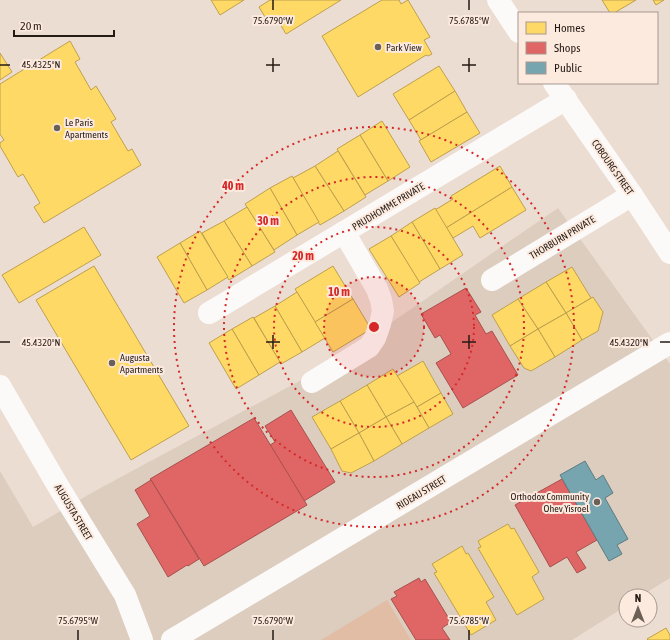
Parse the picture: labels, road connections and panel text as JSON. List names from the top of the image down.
{
  "streets": {
    "street": [
      "COBOURG STREET",
      "PRUDHOMME PRIVATE",
      "THORBURN PRIVATE",
      "RIDEAU STREET",
      "AUGUSTA STREET"
    ]
  },
  "crossings": [
    ["COBOURG STREET", "PRUDHOMME PRIVATE"],
    ["COBOURG STREET", "THORBURN PRIVATE"]
  ],
  "places": [
    "Park View",
    "Le Paris Apartments",
    "Augusta Apartments",
    "Orthodox Community Ohev Yisroel"
  ],
  "legend": ["Homes", "Shops", "Public"],
  "scale_bar": "20 m",
  "north": "top",
  "coordinates": [
    "75.6790°W",
    "75.6785°W",
    "45.4325°N",
    "45.4320°N",
    "75.6795°W"
  ],
  "rings": [
    "40 m",
    "30 m",
    "20 m",
    "10 m"
  ]
}
